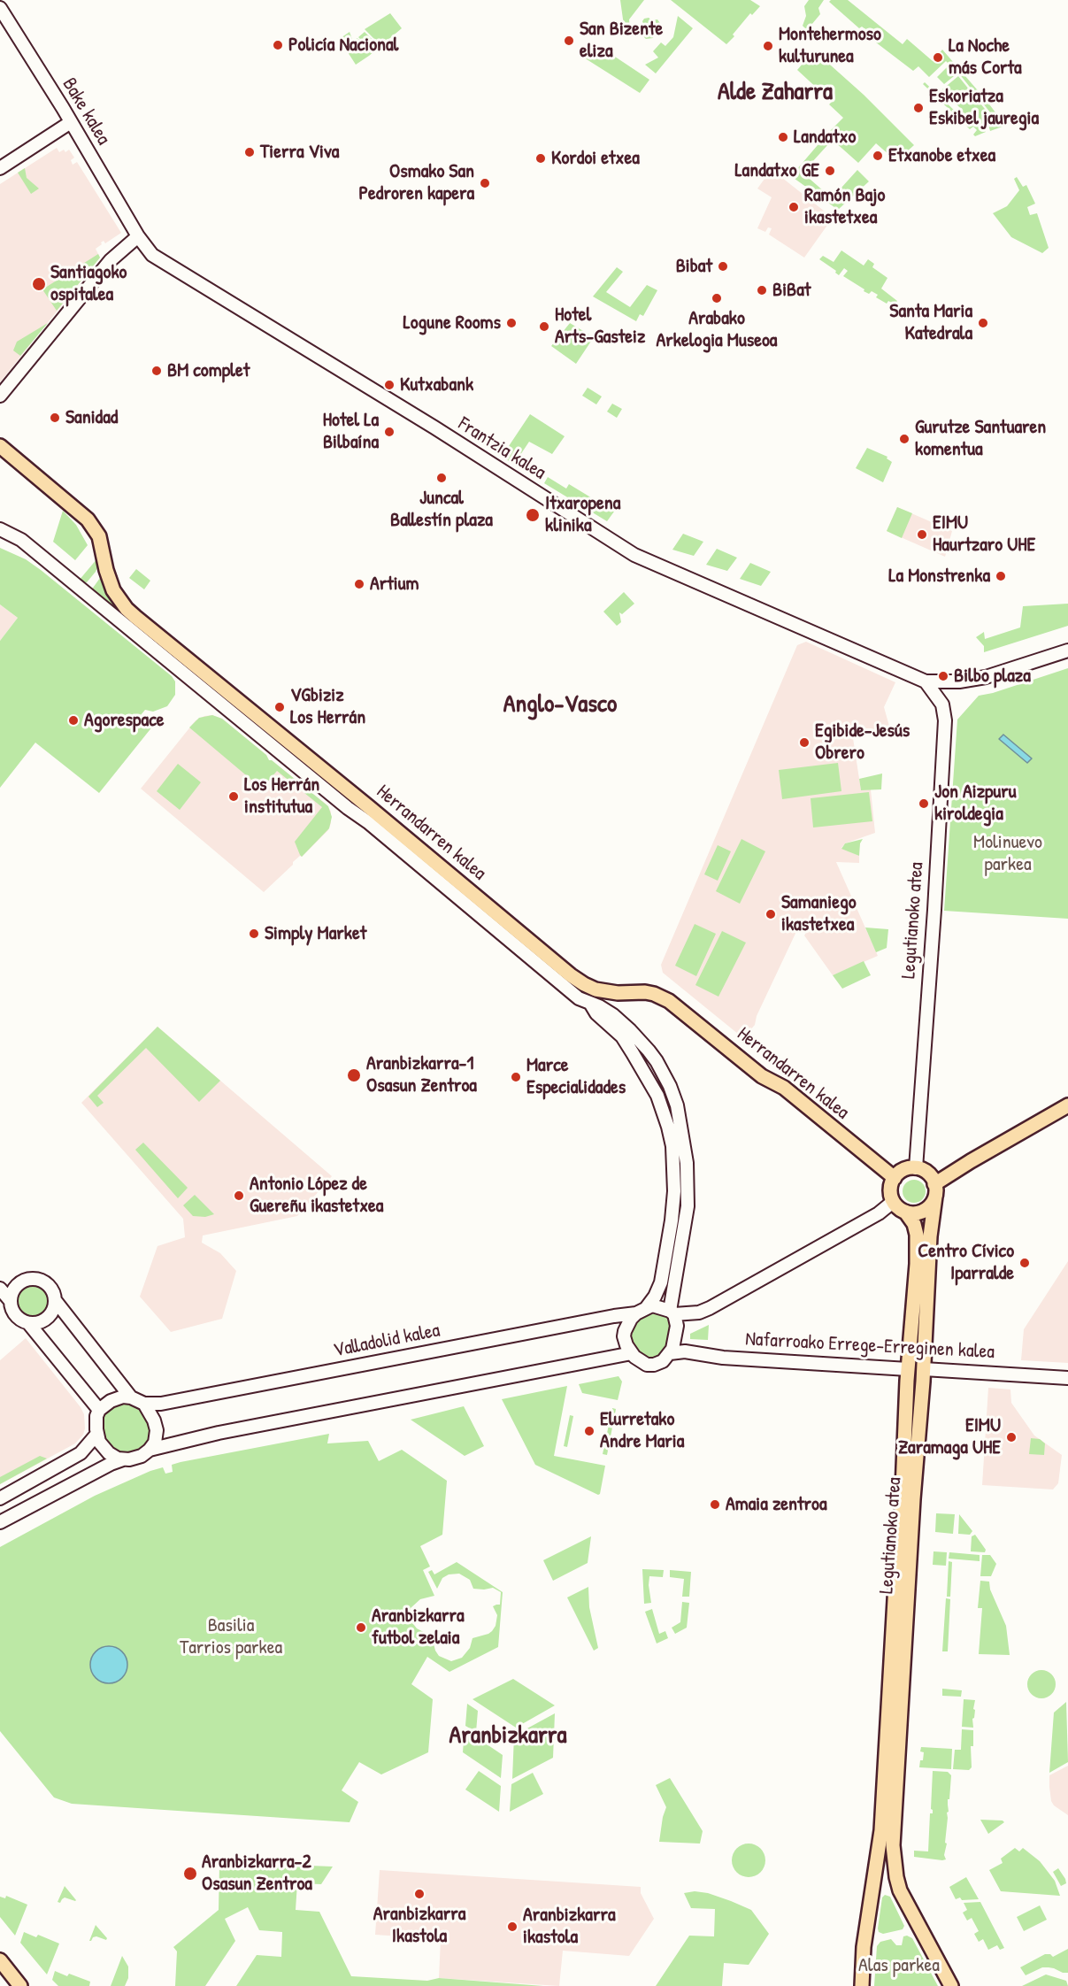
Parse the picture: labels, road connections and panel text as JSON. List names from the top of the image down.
{
  "streets": {
    "main road": [
      "Bake kalea",
      "Frantzia kalea",
      "Herrandarren kalea",
      "Legutianoko atea",
      "Valladolid kalea",
      "Nafarroako Errege-Erreginen kalea"
    ]
  },
  "crossings": [
    ["Bake kalea", "Frantzia kalea"],
    ["Frantzia kalea", "Legutianoko atea"],
    ["Herrandarren kalea", "Legutianoko atea"],
    ["Herrandarren kalea", "Valladolid kalea"],
    ["Herrandarren kalea", "Nafarroako Errege-Erreginen kalea"],
    ["Legutianoko atea", "Nafarroako Errege-Erreginen kalea"],
    ["Valladolid kalea", "Nafarroako Errege-Erreginen kalea"]
  ],
  "districts": ["Alde Zaharra", "Anglo-Vasco", "Aranbizkarra"],
  "parks": ["Molinuevo parkea", "Basilia Tarrios parkea", "Alas parkea"],
  "places": [
    "San Bizente eliza",
    "Policía Nacional",
    "Montehermoso kulturunea",
    "La Noche más Corta",
    "Eskoriatza Eskibel jauregia",
    "Landatxo",
    "Tierra Viva",
    "Etxanobe etxea",
    "Kordoi etxea",
    "Landatxo GE",
    "Osmako San Pedroren kapera",
    "Ramón Bajo ikastetxea",
    "Bibat",
    "Santiagoko ospitalea",
    "BiBat",
    "Arabako Arkelogia Museoa",
    "Logune Rooms",
    "Santa Maria Katedrala",
    "Hotel Arts-Gasteiz",
    "BM complet",
    "Kutxabank",
    "Sanidad",
    "Hotel La Bilbaína",
    "Gurutze Santuaren komentua",
    "Juncal Ballestín plaza",
    "Itxaropena klinika",
    "EIMU Haurtzaro UHE",
    "La Monstrenka",
    "Artium",
    "Bilbo plaza",
    "VGbiziz Los Herrán",
    "Agorespace",
    "Egibide-Jesús Obrero",
    "Los Herrán institutua",
    "Jon Aizpuru kiroldegia",
    "Samaniego ikastetxea",
    "Simply Market",
    "Aranbizkarra-1 Osasun Zentroa",
    "Marce Especialidades",
    "Antonio López de Guereñu ikastetxea",
    "Centro Cívico Iparralde",
    "Elurretako Andre Maria",
    "EIMU Zaramaga UHE",
    "Amaia zentroa",
    "Aranbizkarra futbol zelaia",
    "Aranbizkarra-2 Osasun Zentroa",
    "Aranbizkarra Ikastola",
    "Aranbizkarra ikastola"
  ]
}
